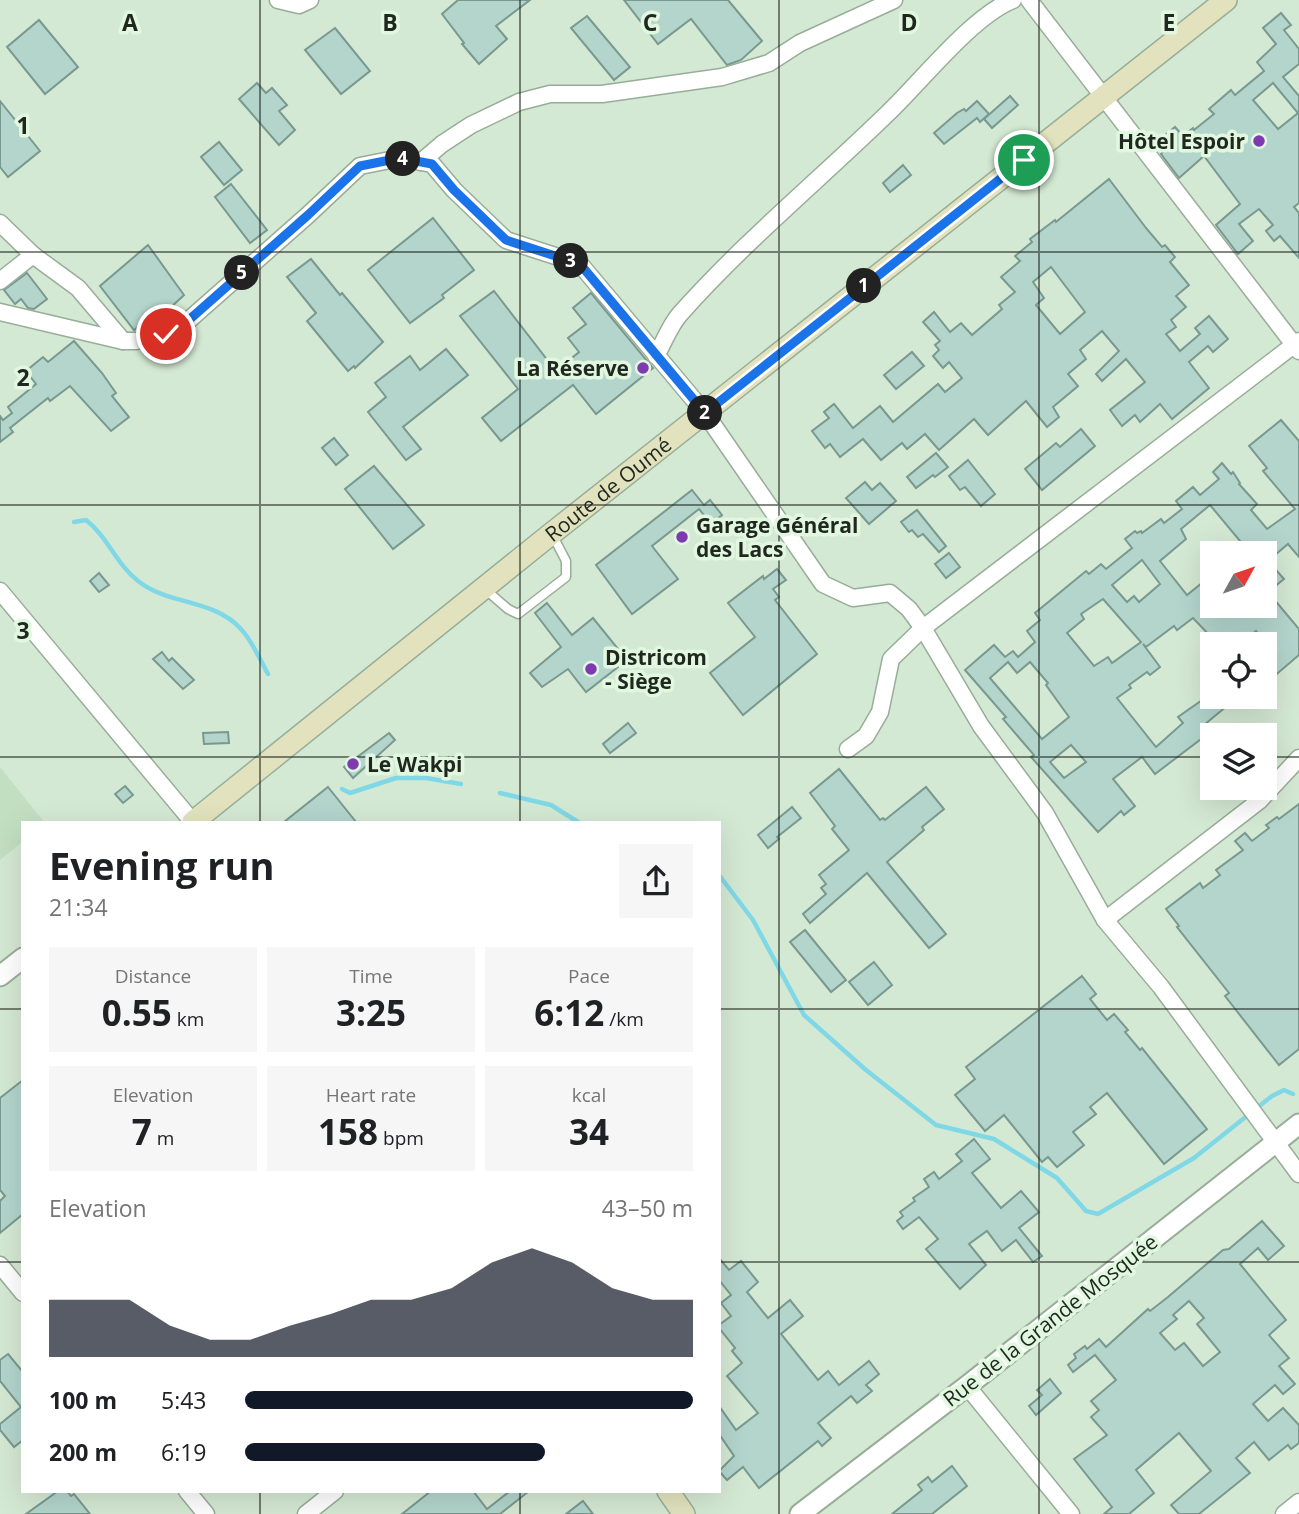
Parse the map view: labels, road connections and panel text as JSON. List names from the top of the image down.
{
  "streets": {
    "main road": ["Route de Oumé"],
    "street": ["Rue de la Grande Mosquée"]
  },
  "places": [
    "Hôtel Espoir",
    "La Réserve",
    "Garage Général des Lacs",
    "Districom - Siège",
    "Le Wakpi"
  ],
  "north": "top right",
  "page": {
    "pins": [
      "4",
      "3",
      "5",
      "1",
      "2"
    ],
    "heading": ["Evening run", "21:34"],
    "stats": [
      ["Distance", "0.55 km"],
      ["Time", "3:25"],
      ["Pace", "6:12 /km"],
      ["Elevation", "7 m"],
      ["Heart rate", "158 bpm"],
      ["kcal", "34"]
    ],
    "chart": ["Elevation", "43–50 m"],
    "list": [
      {
        "name": "100 m",
        "note": "5:43"
      },
      {
        "name": "200 m",
        "note": "6:19"
      }
    ]
  },
  "grid": {
    "columns": [
      "A",
      "B",
      "C",
      "D",
      "E"
    ],
    "rows": ["1", "2", "3"]
  }
}
